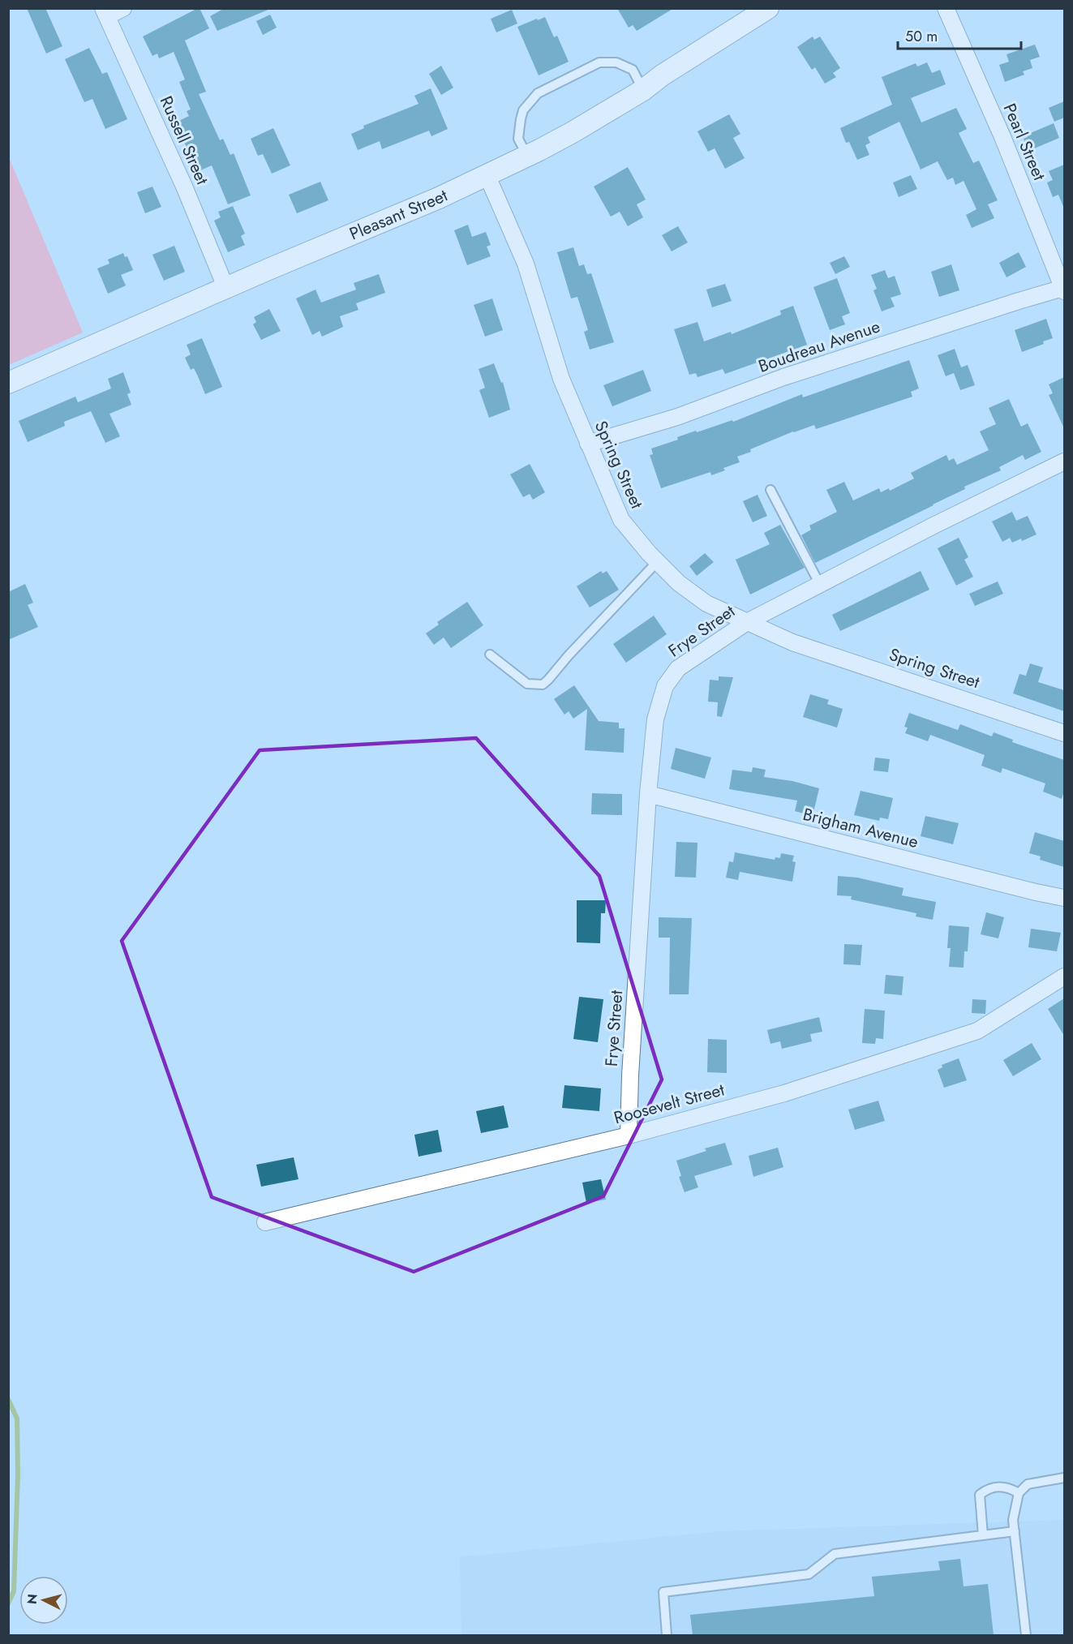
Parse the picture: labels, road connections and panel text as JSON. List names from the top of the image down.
{
  "streets": {
    "street": [
      "Russell Street",
      "Pearl Street",
      "Pleasant Street",
      "Boudreau Avenue",
      "Spring Street",
      "Frye Street",
      "Brigham Avenue",
      "Roosevelt Street"
    ]
  },
  "crossings": [
    ["Russell Street", "Pleasant Street"],
    ["Pearl Street", "Boudreau Avenue"],
    ["Pleasant Street", "Spring Street"],
    ["Boudreau Avenue", "Spring Street"],
    ["Spring Street", "Frye Street"],
    ["Frye Street", "Brigham Avenue"],
    ["Frye Street", "Roosevelt Street"]
  ],
  "scale_bar": "50 m",
  "north": "left"
}
